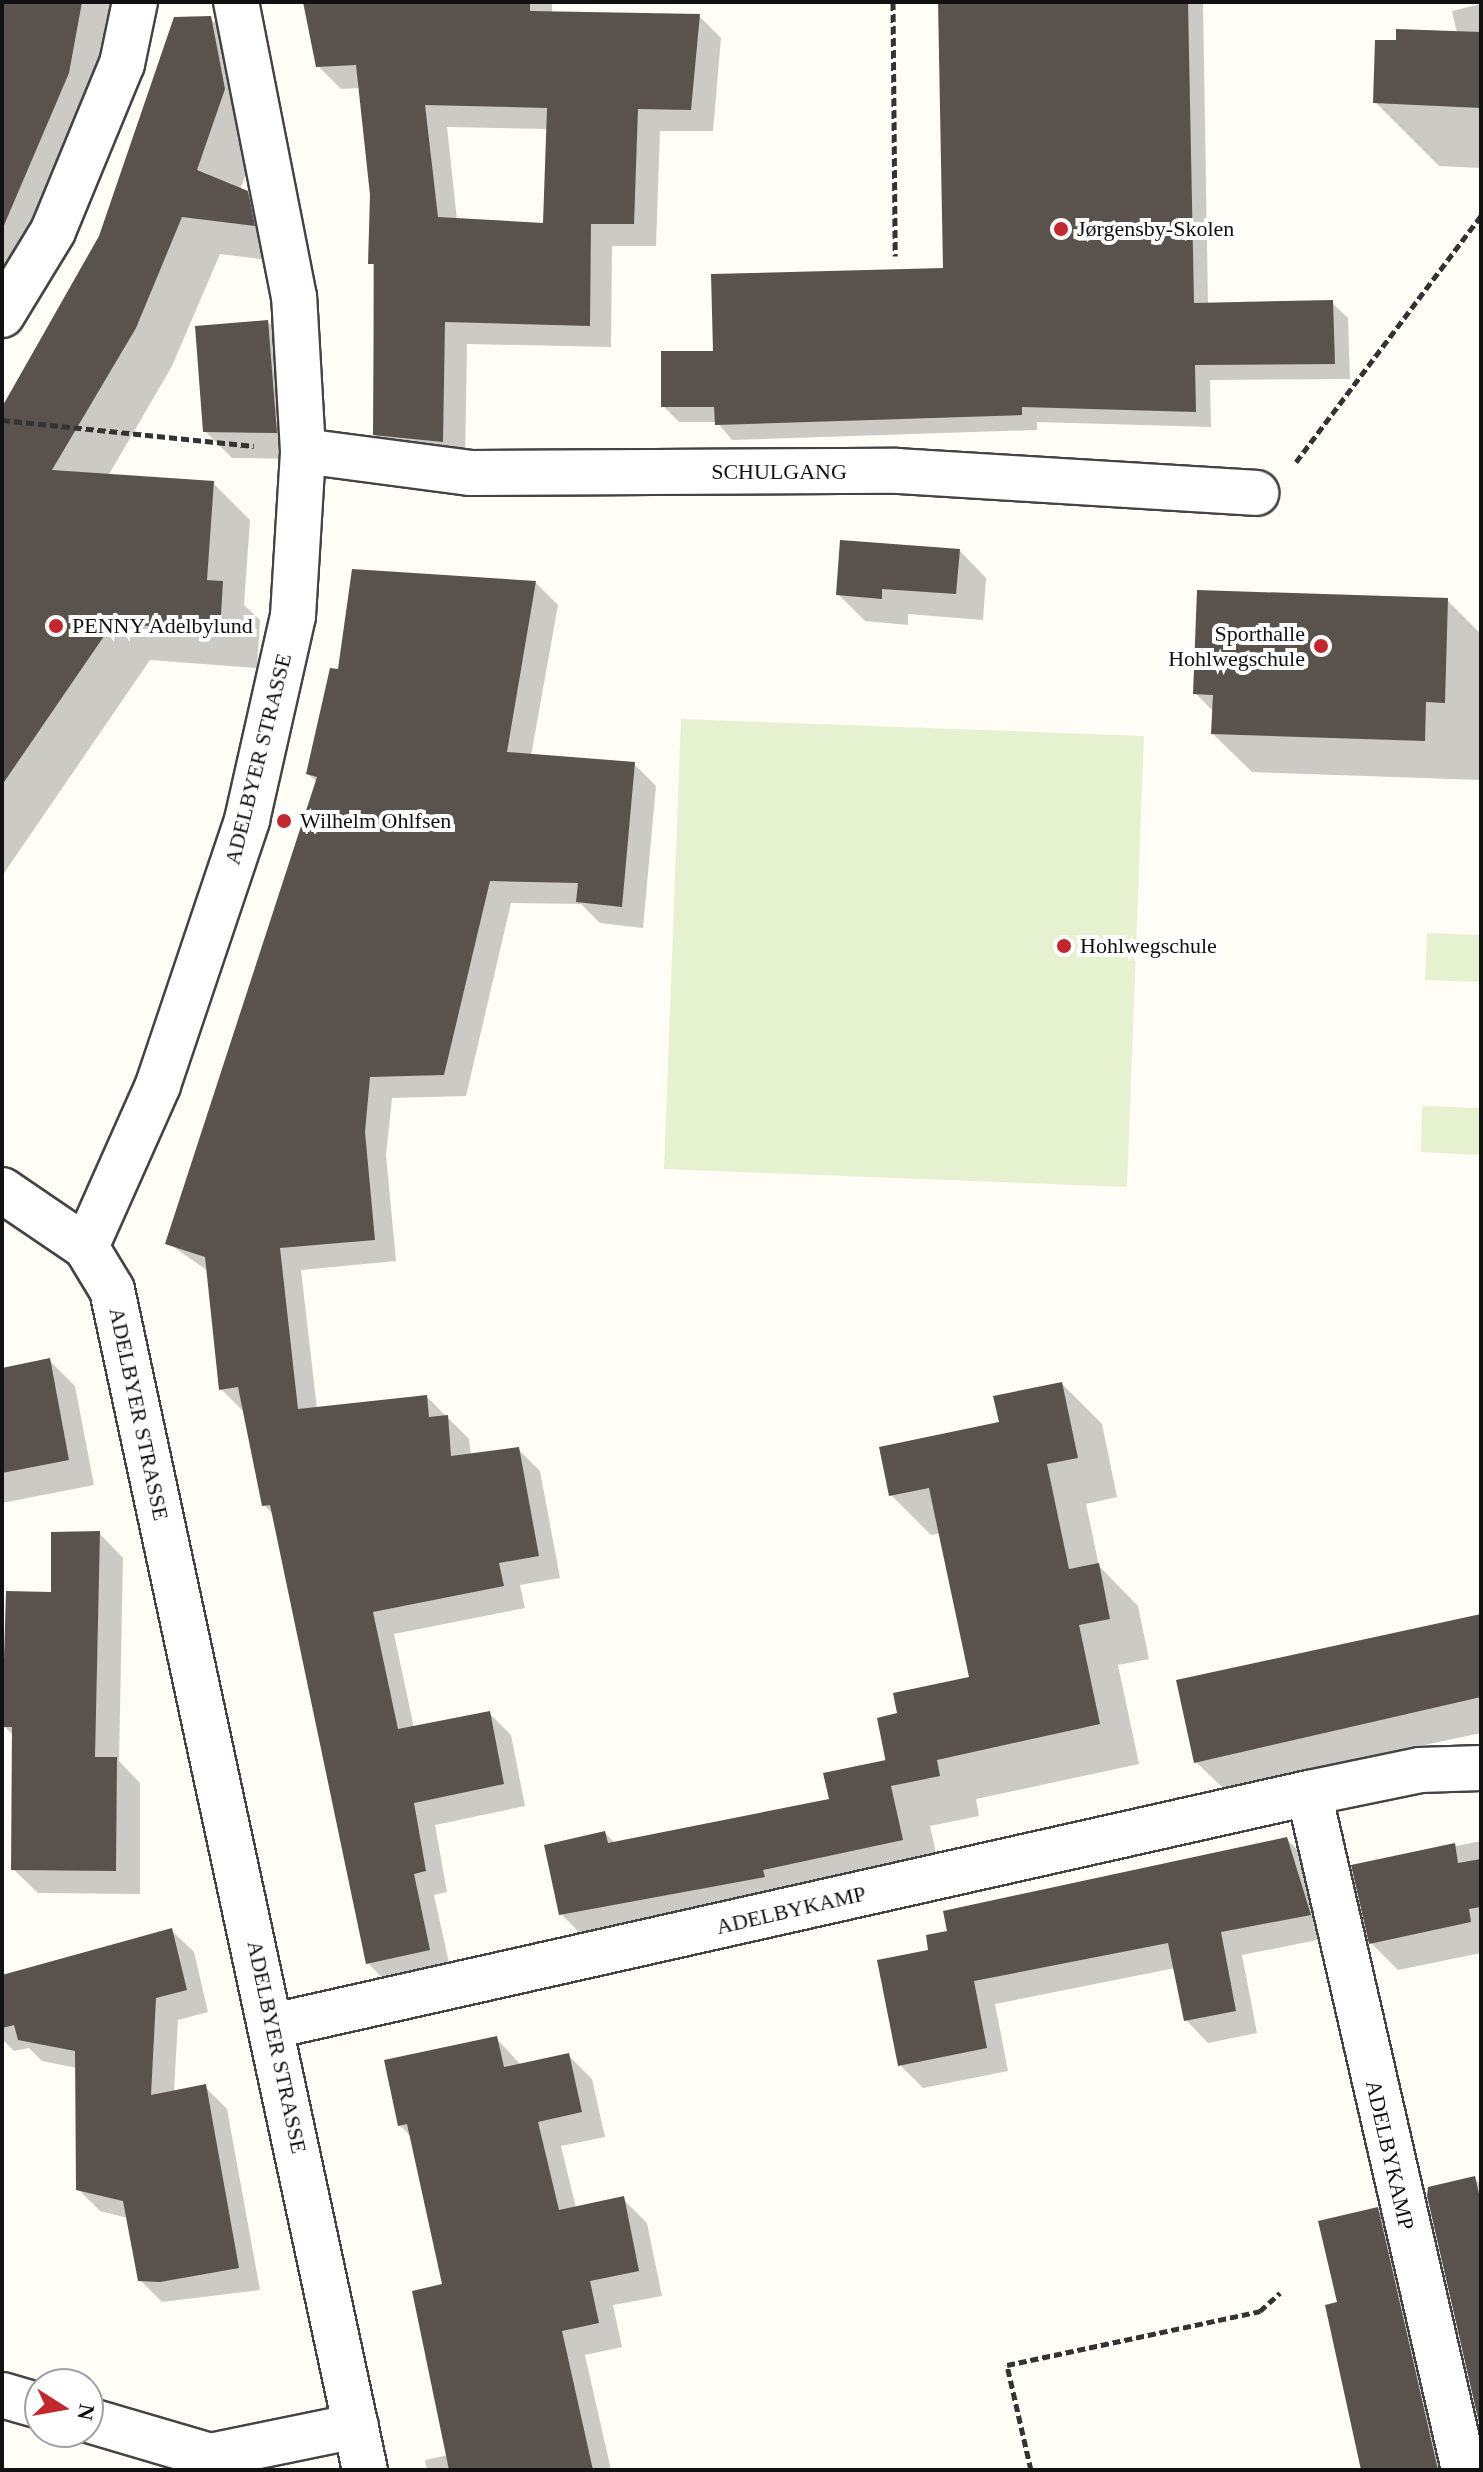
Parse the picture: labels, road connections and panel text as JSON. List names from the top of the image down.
{
  "streets": {
    "street": ["SCHULGANG", "ADELBYER STRASSE", "ADELBYKAMP"]
  },
  "crossings": [
    ["SCHULGANG", "ADELBYER STRASSE"],
    ["ADELBYER STRASSE", "ADELBYKAMP"]
  ],
  "places": [
    "Jørgensby-Skolen",
    "PENNY Adelbylund",
    "Sporthalle Hohlwegschule",
    "Wilhelm Ohlfsen",
    "Hohlwegschule"
  ],
  "north": "right"
}
